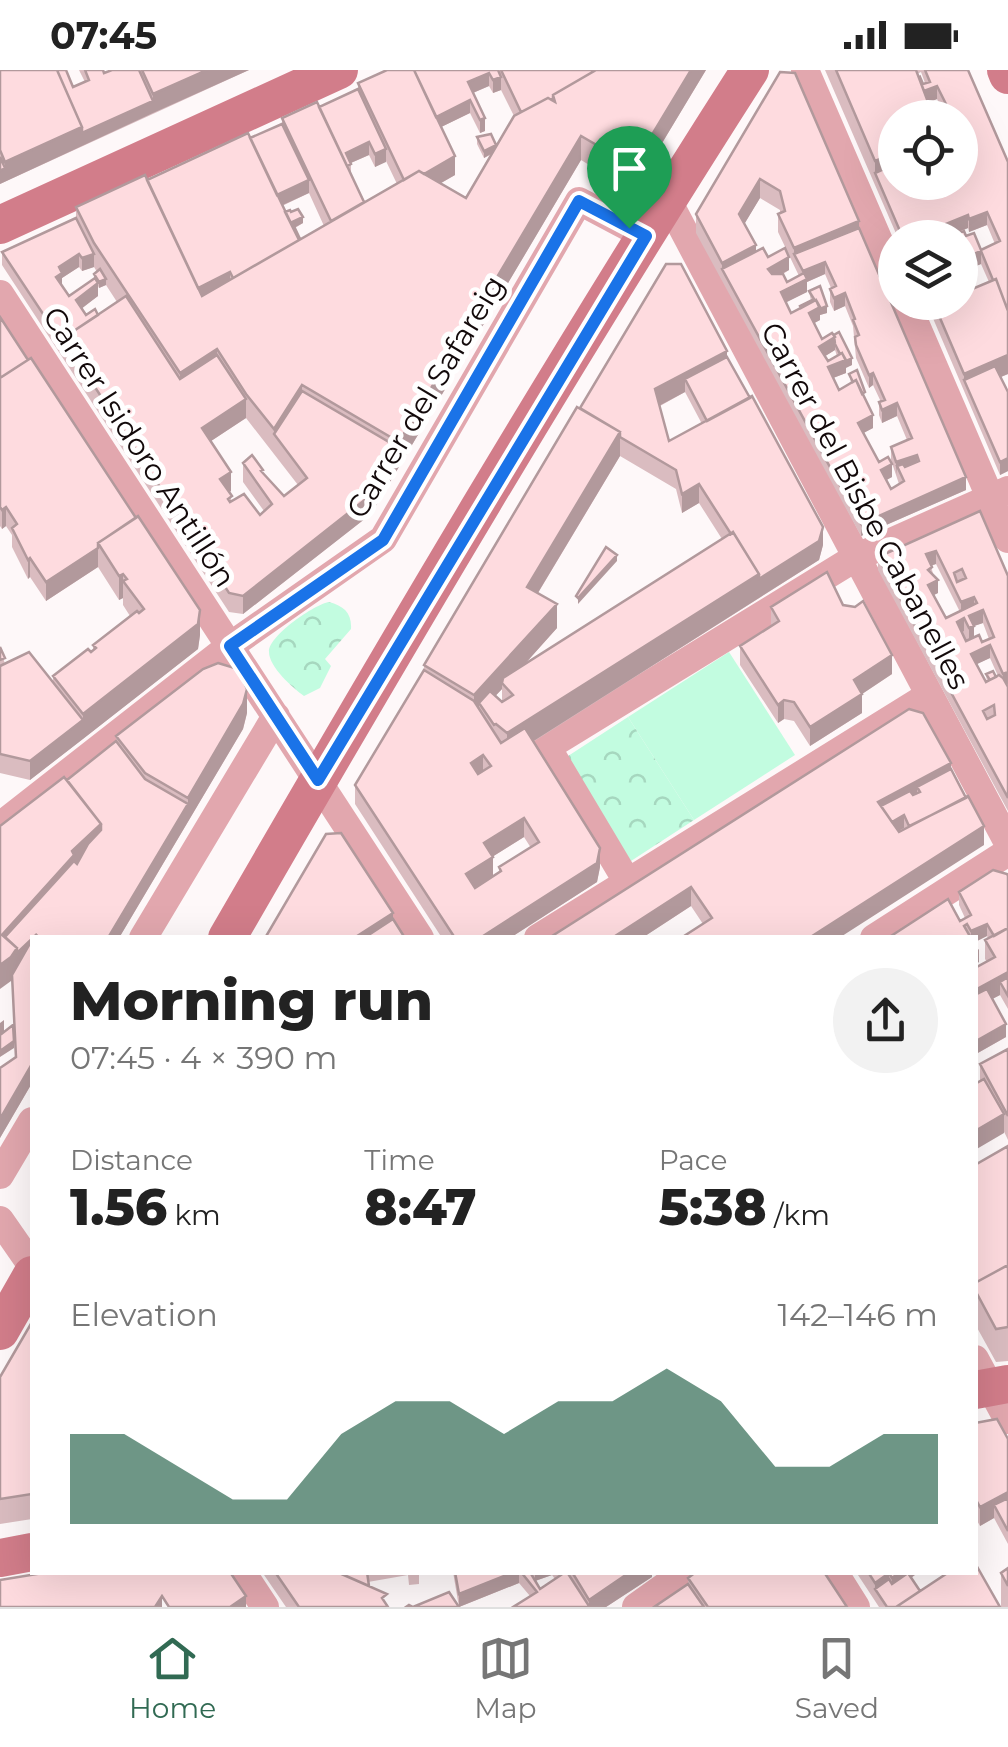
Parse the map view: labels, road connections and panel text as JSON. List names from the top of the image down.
{
  "streets": {
    "street": ["Carrer del Safareig", "Carrer Isidoro Antillón", "Carrer del Bisbe Cabanelles"]
  },
  "crossings": [
    ["Carrer del Safareig", "Carrer Isidoro Antillón"]
  ],
  "page": {
    "status": "07:45",
    "heading": ["Morning run", "07:45 · 4 × 390 m"],
    "stats": [
      ["Distance", "1.56 km"],
      ["Time", "8:47"],
      ["Pace", "5:38 /km"]
    ],
    "chart": ["Elevation", "142–146 m"],
    "tabs": ["Home", "Map", "Saved"]
  }
}
